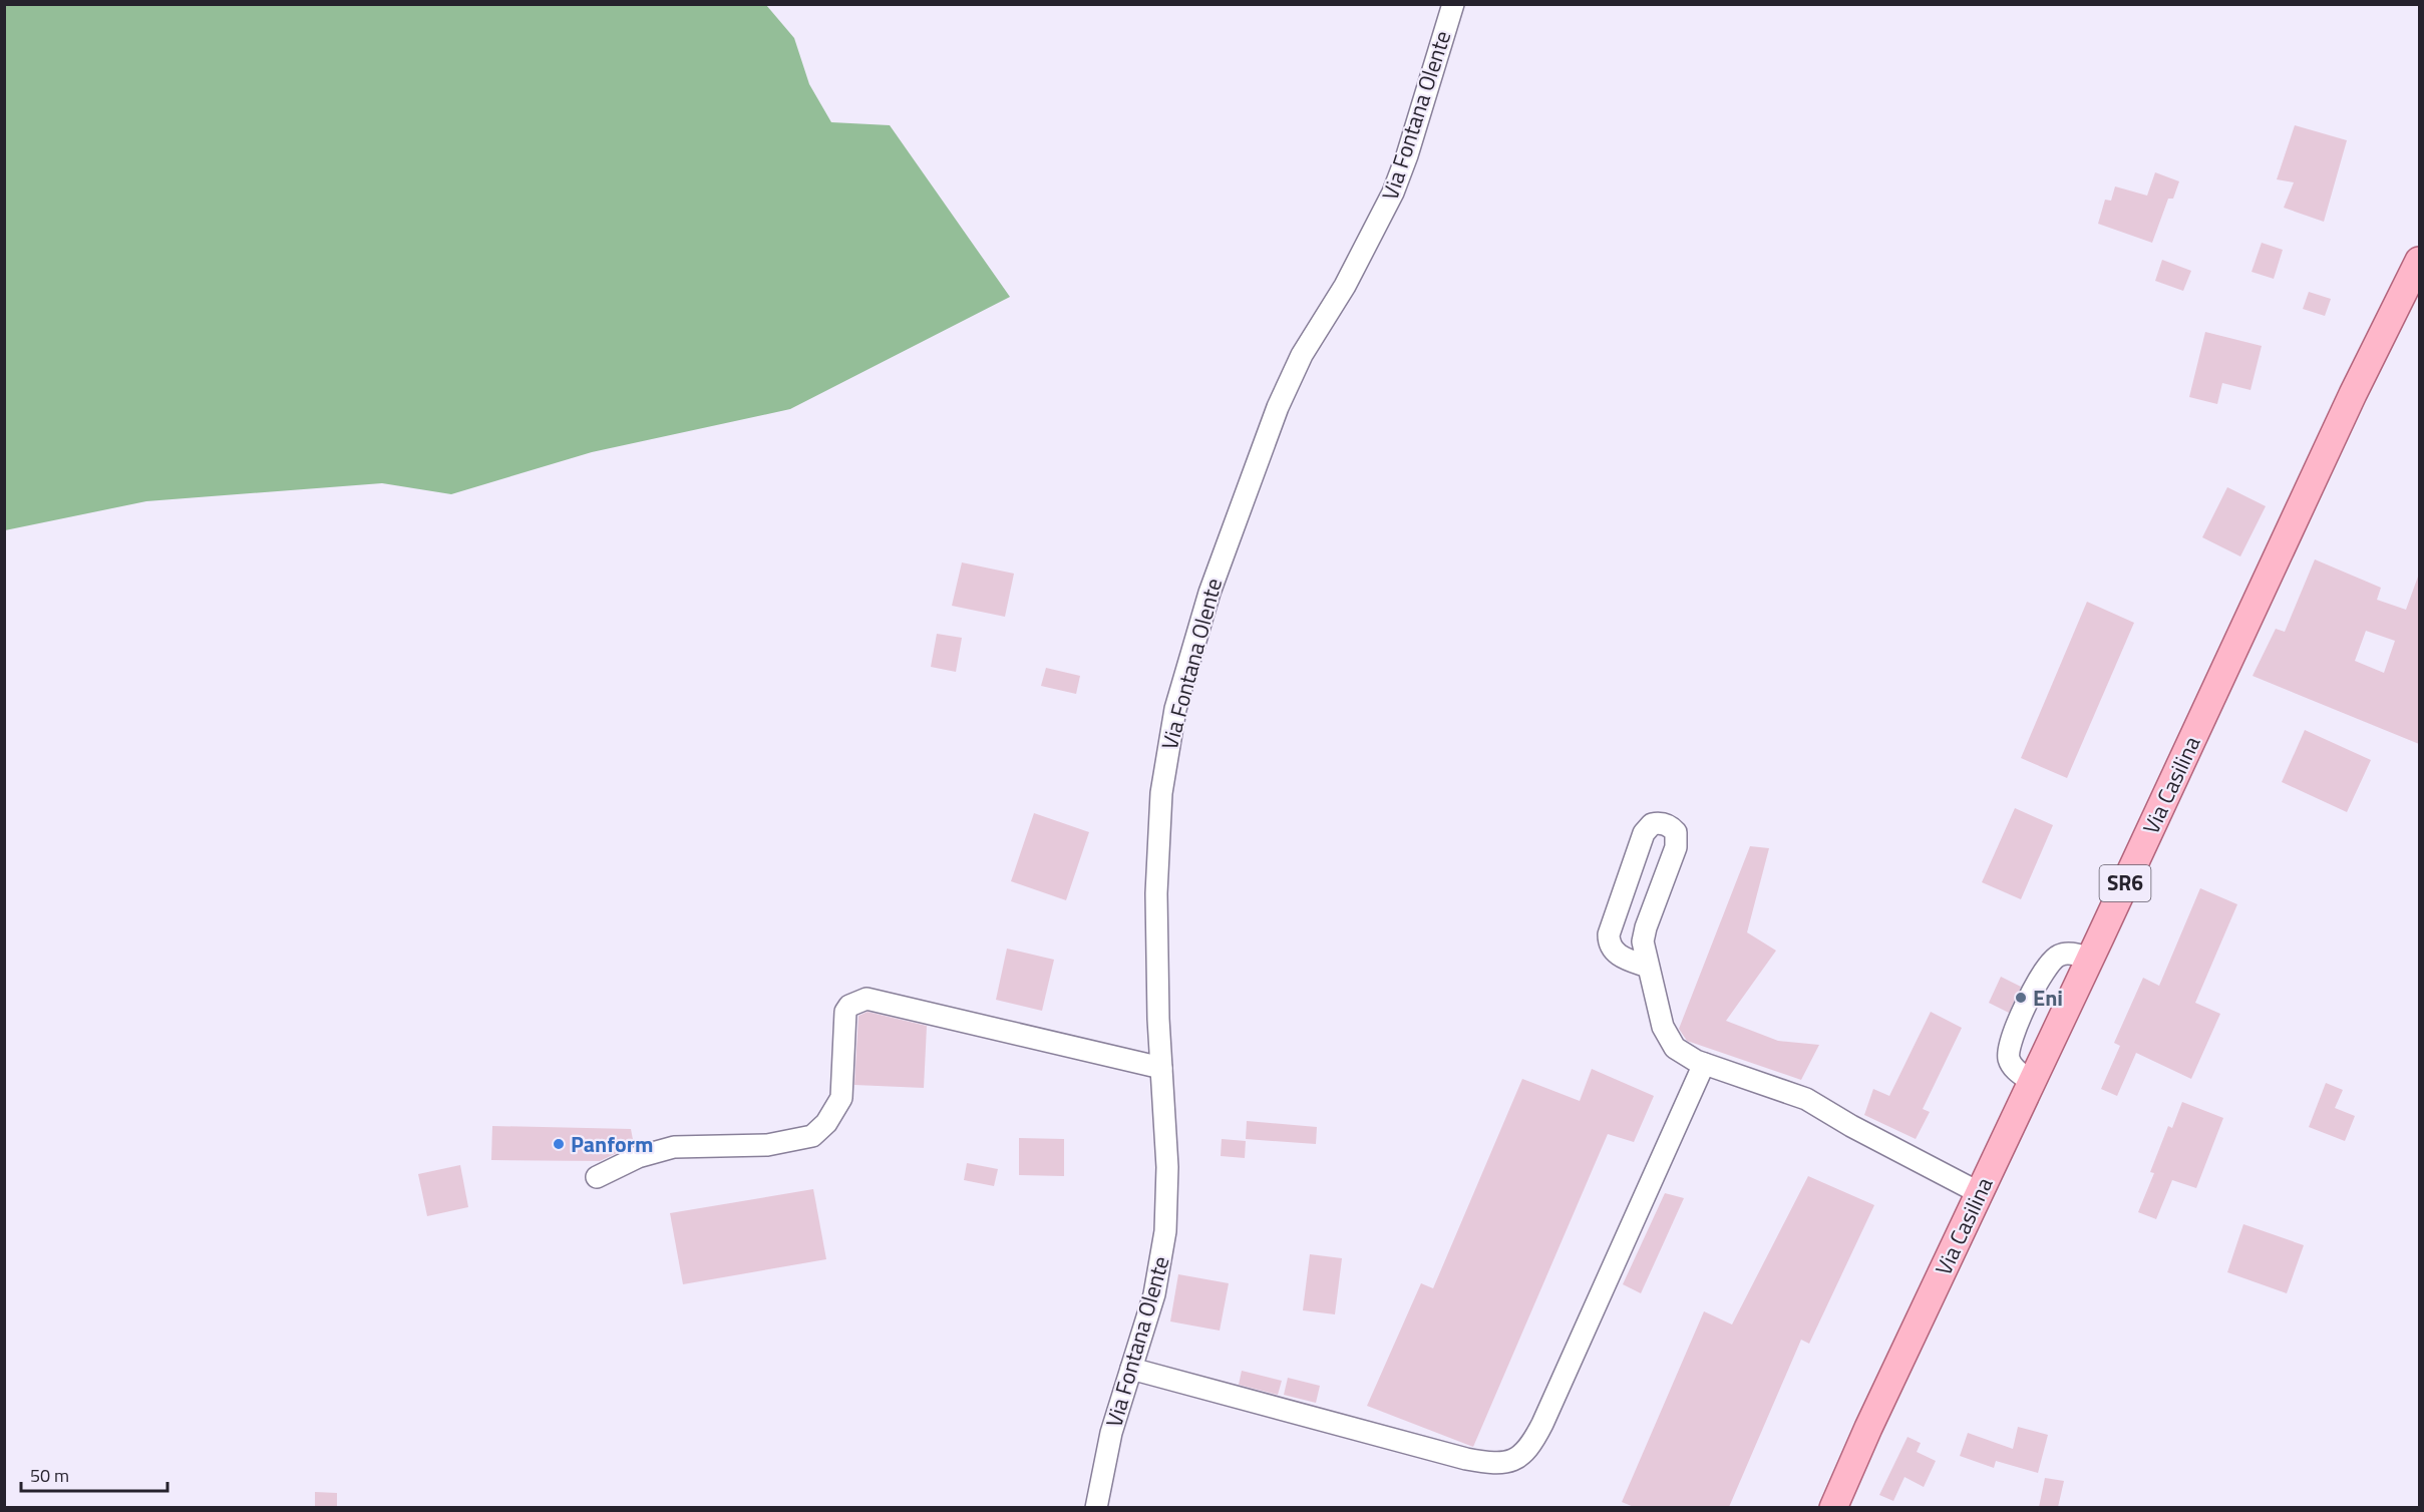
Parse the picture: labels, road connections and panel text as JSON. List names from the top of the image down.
{
  "streets": {
    "main road": ["Via Casilina", "SR6"],
    "street": ["Via Fontana Olente"]
  },
  "places": ["Eni", "Panform"],
  "scale_bar": "50 m"
}
